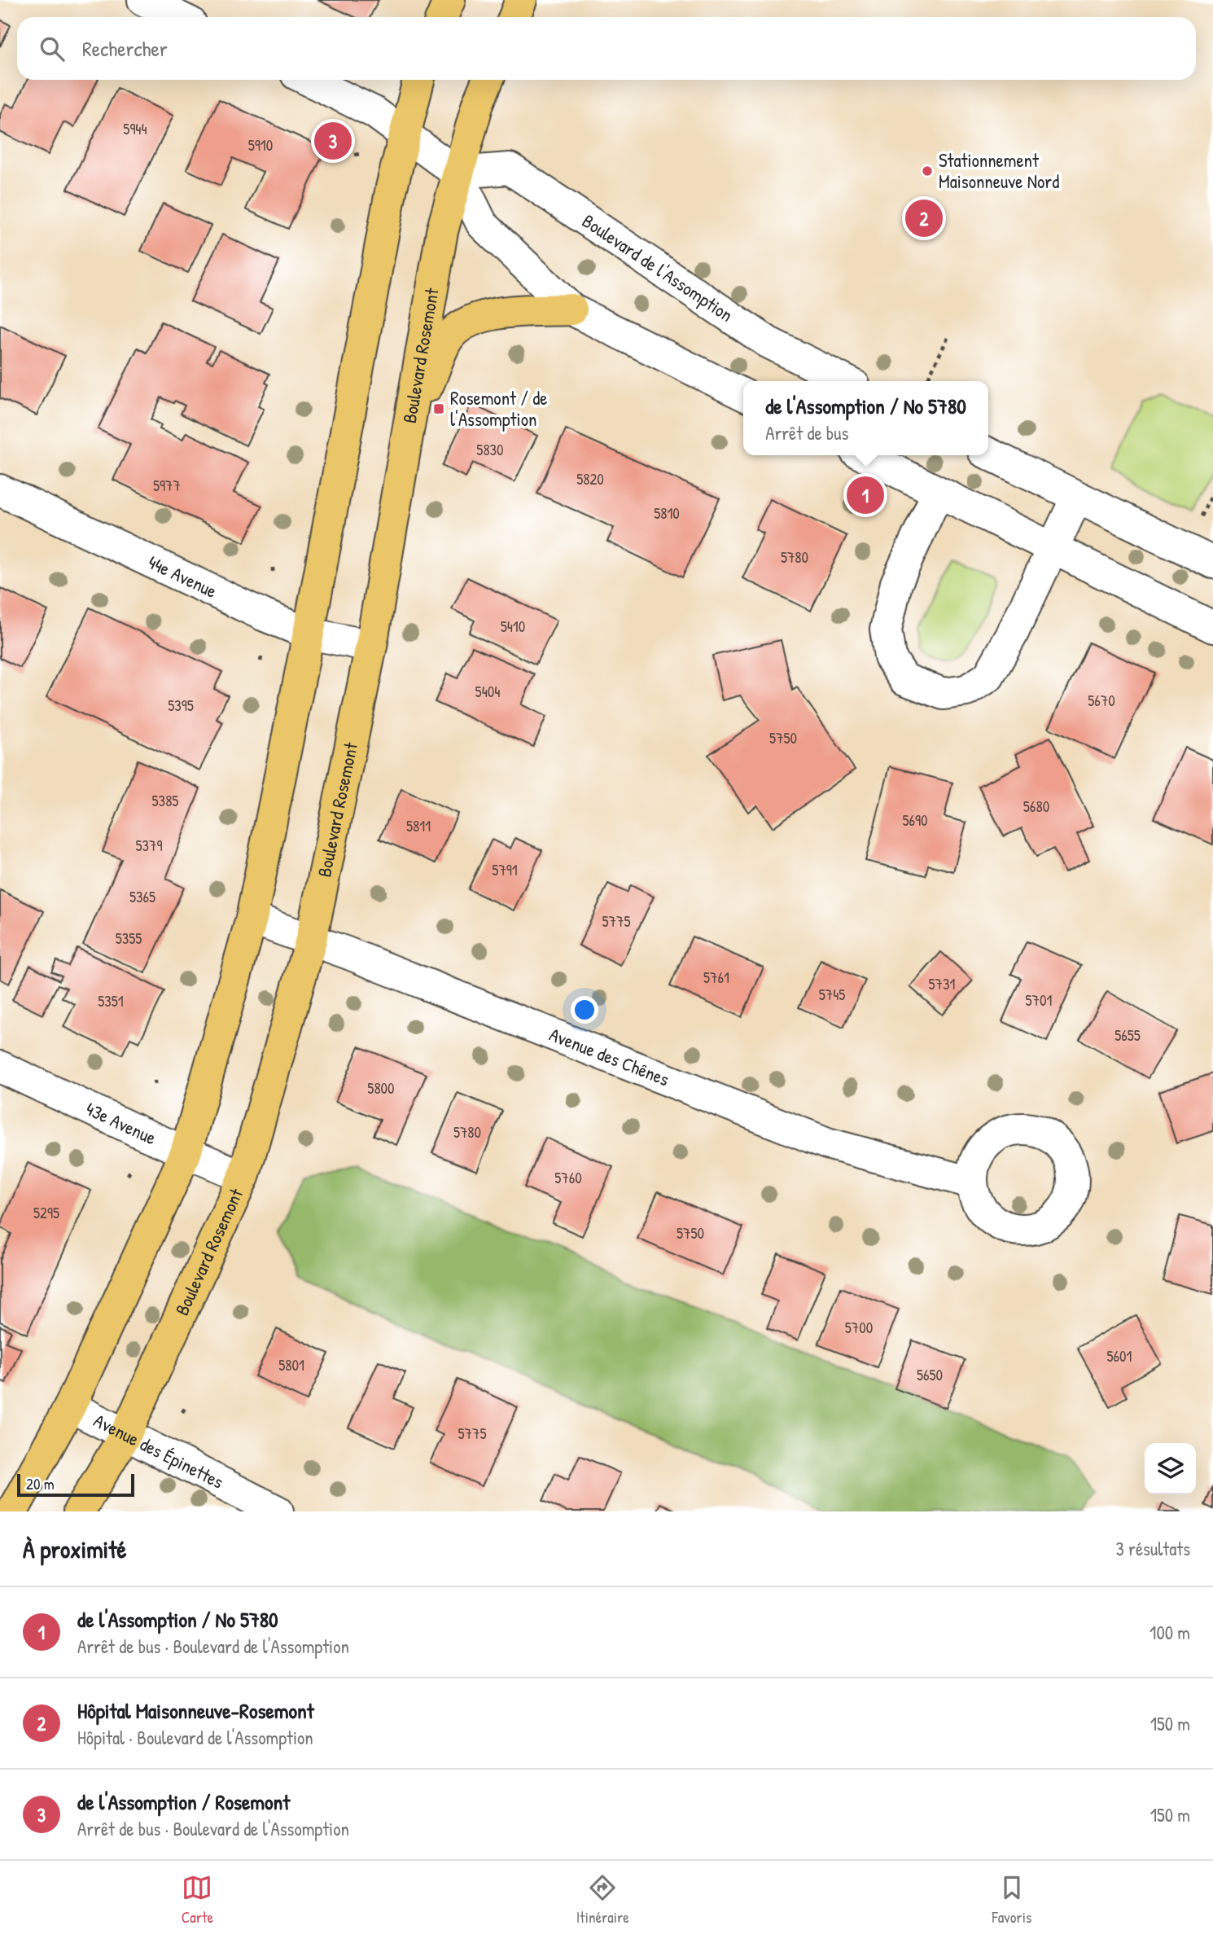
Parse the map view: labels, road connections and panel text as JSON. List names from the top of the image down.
{
  "streets": {
    "main road": ["Boulevard Rosemont"],
    "street": [
      "Boulevard de l'Assomption",
      "44e Avenue",
      "Avenue des Chênes",
      "43e Avenue",
      "Avenue des Épinettes"
    ]
  },
  "crossings": [
    ["Boulevard de l'Assomption", "Boulevard Rosemont"],
    ["Boulevard Rosemont", "44e Avenue"],
    ["Boulevard Rosemont", "Avenue des Chênes"],
    ["Boulevard Rosemont", "43e Avenue"],
    ["Boulevard Rosemont", "Avenue des Épinettes"]
  ],
  "places": {
    "other": ["Stationnement Maisonneuve Nord"],
    "transit": ["Rosemont / de l'Assomption"]
  },
  "house_numbers": [
    "5944",
    "5910",
    "5830",
    "5820",
    "5977",
    "5810",
    "5780",
    "5410",
    "5404",
    "5670",
    "5395",
    "5750",
    "5385",
    "5680",
    "5690",
    "5811",
    "5379",
    "5791",
    "5365",
    "5775",
    "5355",
    "5761",
    "5731",
    "5745",
    "5701",
    "5351",
    "5655",
    "5800",
    "5780",
    "5760",
    "5295",
    "5750",
    "5700",
    "5601",
    "5801",
    "5650",
    "5775"
  ],
  "scale_bar": "20 m",
  "page": {
    "search": "Rechercher",
    "pins": ["3", "2", "1"],
    "popup": ["de l'Assomption / No 5780", "Arrêt de bus"],
    "scale": "20 m",
    "heading": ["À proximité", "3 résultats"],
    "list": [
      {
        "mark": "1",
        "name": "de l'Assomption / No 5780",
        "note": "Arrêt de bus · Boulevard de l'Assomption",
        "value": "100 m"
      },
      {
        "mark": "2",
        "name": "Hôpital Maisonneuve-Rosemont",
        "note": "Hôpital · Boulevard de l'Assomption",
        "value": "150 m"
      },
      {
        "mark": "3",
        "name": "de l'Assomption / Rosemont",
        "note": "Arrêt de bus · Boulevard de l'Assomption",
        "value": "150 m"
      }
    ],
    "nav": ["Carte", "Itinéraire", "Favoris"]
  }
}
